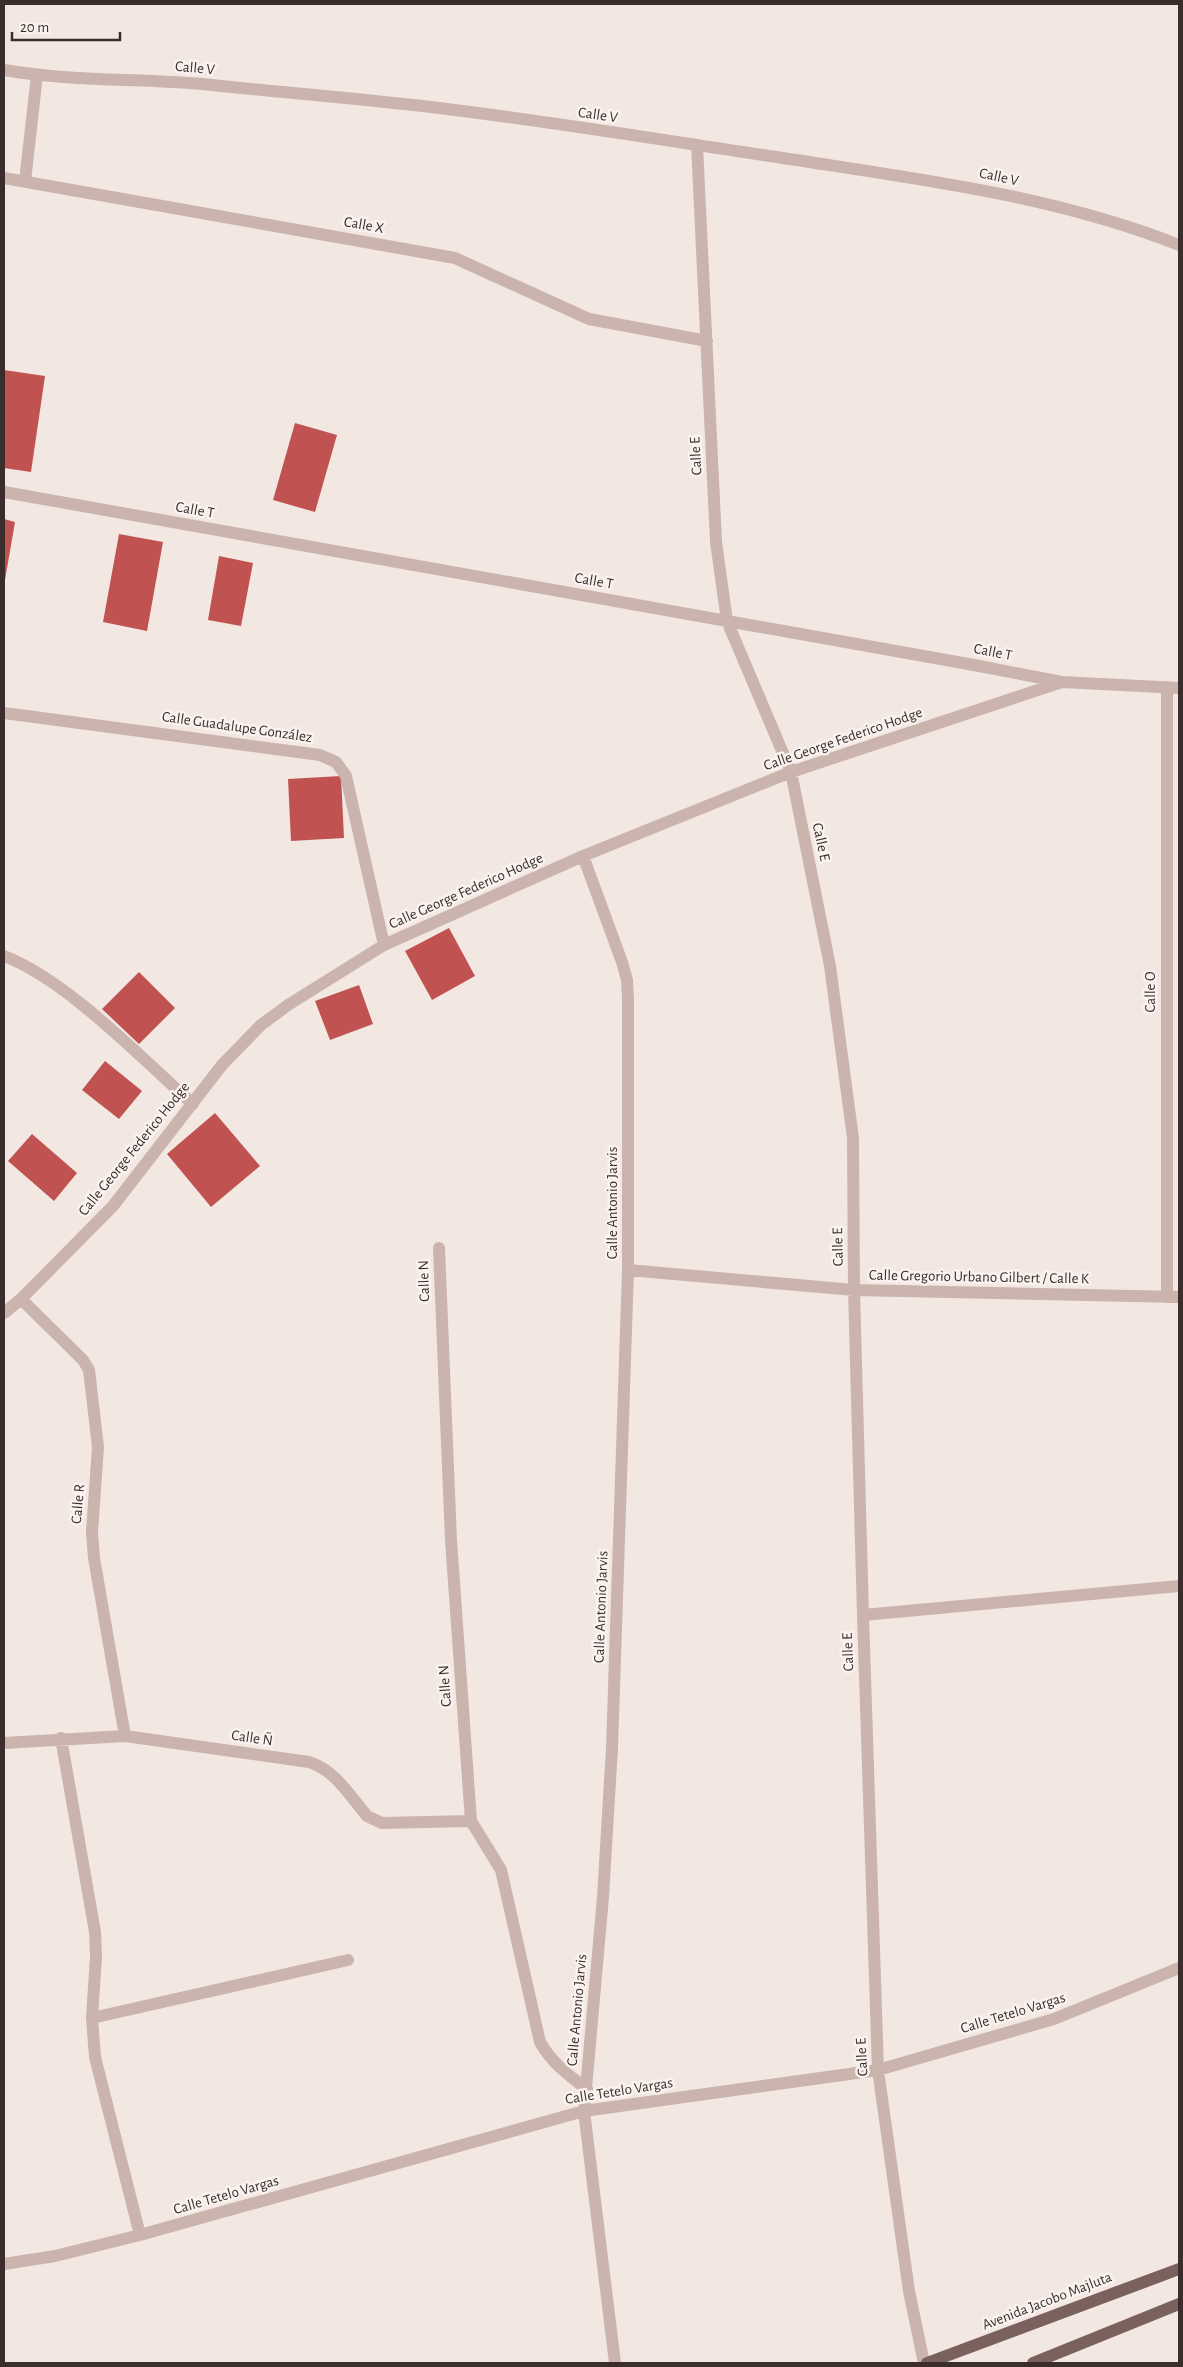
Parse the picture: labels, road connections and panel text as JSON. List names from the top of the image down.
{
  "streets": {
    "main road": ["Avenida Jacobo Majluta"],
    "street": [
      "Calle V",
      "Calle X",
      "Calle E",
      "Calle T",
      "Calle Guadalupe González",
      "Calle George Federico Hodge",
      "Calle O",
      "Calle Antonio Jarvis",
      "Calle Gregorio Urbano Gilbert / Calle K",
      "Calle N",
      "Calle R",
      "Calle Ñ",
      "Calle Tetelo Vargas"
    ]
  },
  "crossings": [
    ["Calle V", "Calle E"],
    ["Calle X", "Calle E"],
    ["Calle E", "Calle T"],
    ["Calle E", "Calle George Federico Hodge"],
    ["Calle E", "Calle Gregorio Urbano Gilbert / Calle K"],
    ["Calle E", "Calle Tetelo Vargas"],
    ["Calle E", "Avenida Jacobo Majluta"],
    ["Calle T", "Calle George Federico Hodge"],
    ["Calle T", "Calle O"],
    ["Calle Guadalupe González", "Calle George Federico Hodge"],
    ["Calle George Federico Hodge", "Calle Antonio Jarvis"],
    ["Calle George Federico Hodge", "Calle R"],
    ["Calle O", "Calle Gregorio Urbano Gilbert / Calle K"],
    ["Calle Antonio Jarvis", "Calle Gregorio Urbano Gilbert / Calle K"],
    ["Calle Antonio Jarvis", "Calle N"],
    ["Calle Antonio Jarvis", "Calle Tetelo Vargas"],
    ["Calle N", "Calle Ñ"],
    ["Calle R", "Calle Ñ"]
  ],
  "scale_bar": "20 m"
}
